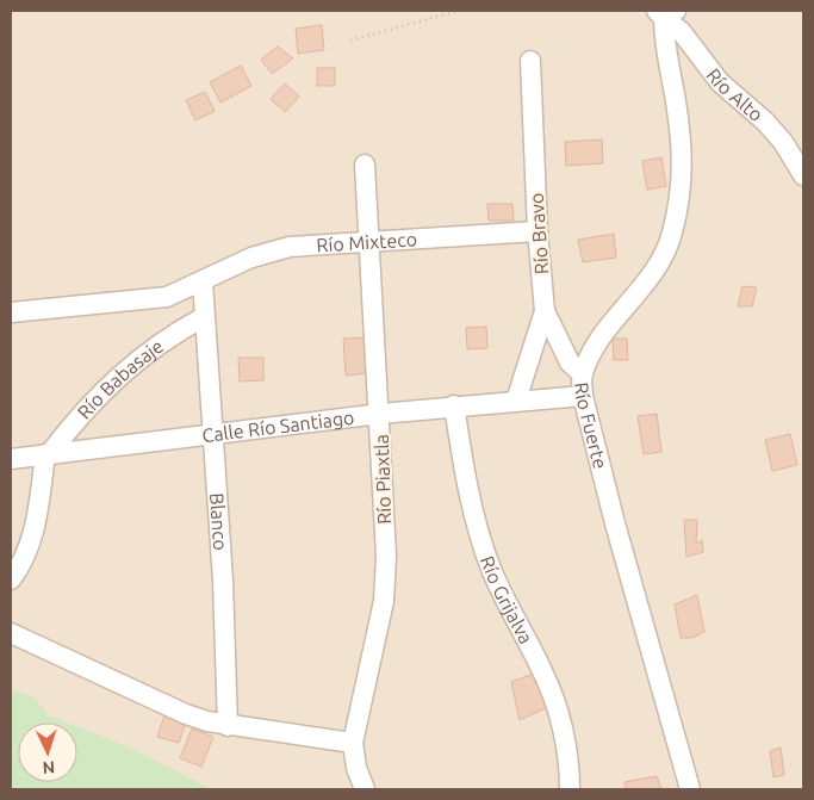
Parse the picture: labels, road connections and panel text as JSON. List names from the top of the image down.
{
  "streets": {
    "street": [
      "Río Alto",
      "Río Bravo",
      "Río Mixteco",
      "Río Babasaje",
      "Calle Río Santiago",
      "Río Fuerte",
      "Río Piaxtla",
      "Blanco",
      "Río Grijalva"
    ]
  },
  "crossings": [
    ["Río Alto", "Río Fuerte"],
    ["Río Bravo", "Río Mixteco"],
    ["Río Bravo", "Calle Río Santiago"],
    ["Río Mixteco", "Río Piaxtla"],
    ["Río Mixteco", "Blanco"],
    ["Río Babasaje", "Calle Río Santiago"],
    ["Río Babasaje", "Blanco"],
    ["Calle Río Santiago", "Río Fuerte"],
    ["Calle Río Santiago", "Río Piaxtla"],
    ["Calle Río Santiago", "Blanco"],
    ["Calle Río Santiago", "Río Grijalva"]
  ],
  "north": "bottom"
}
